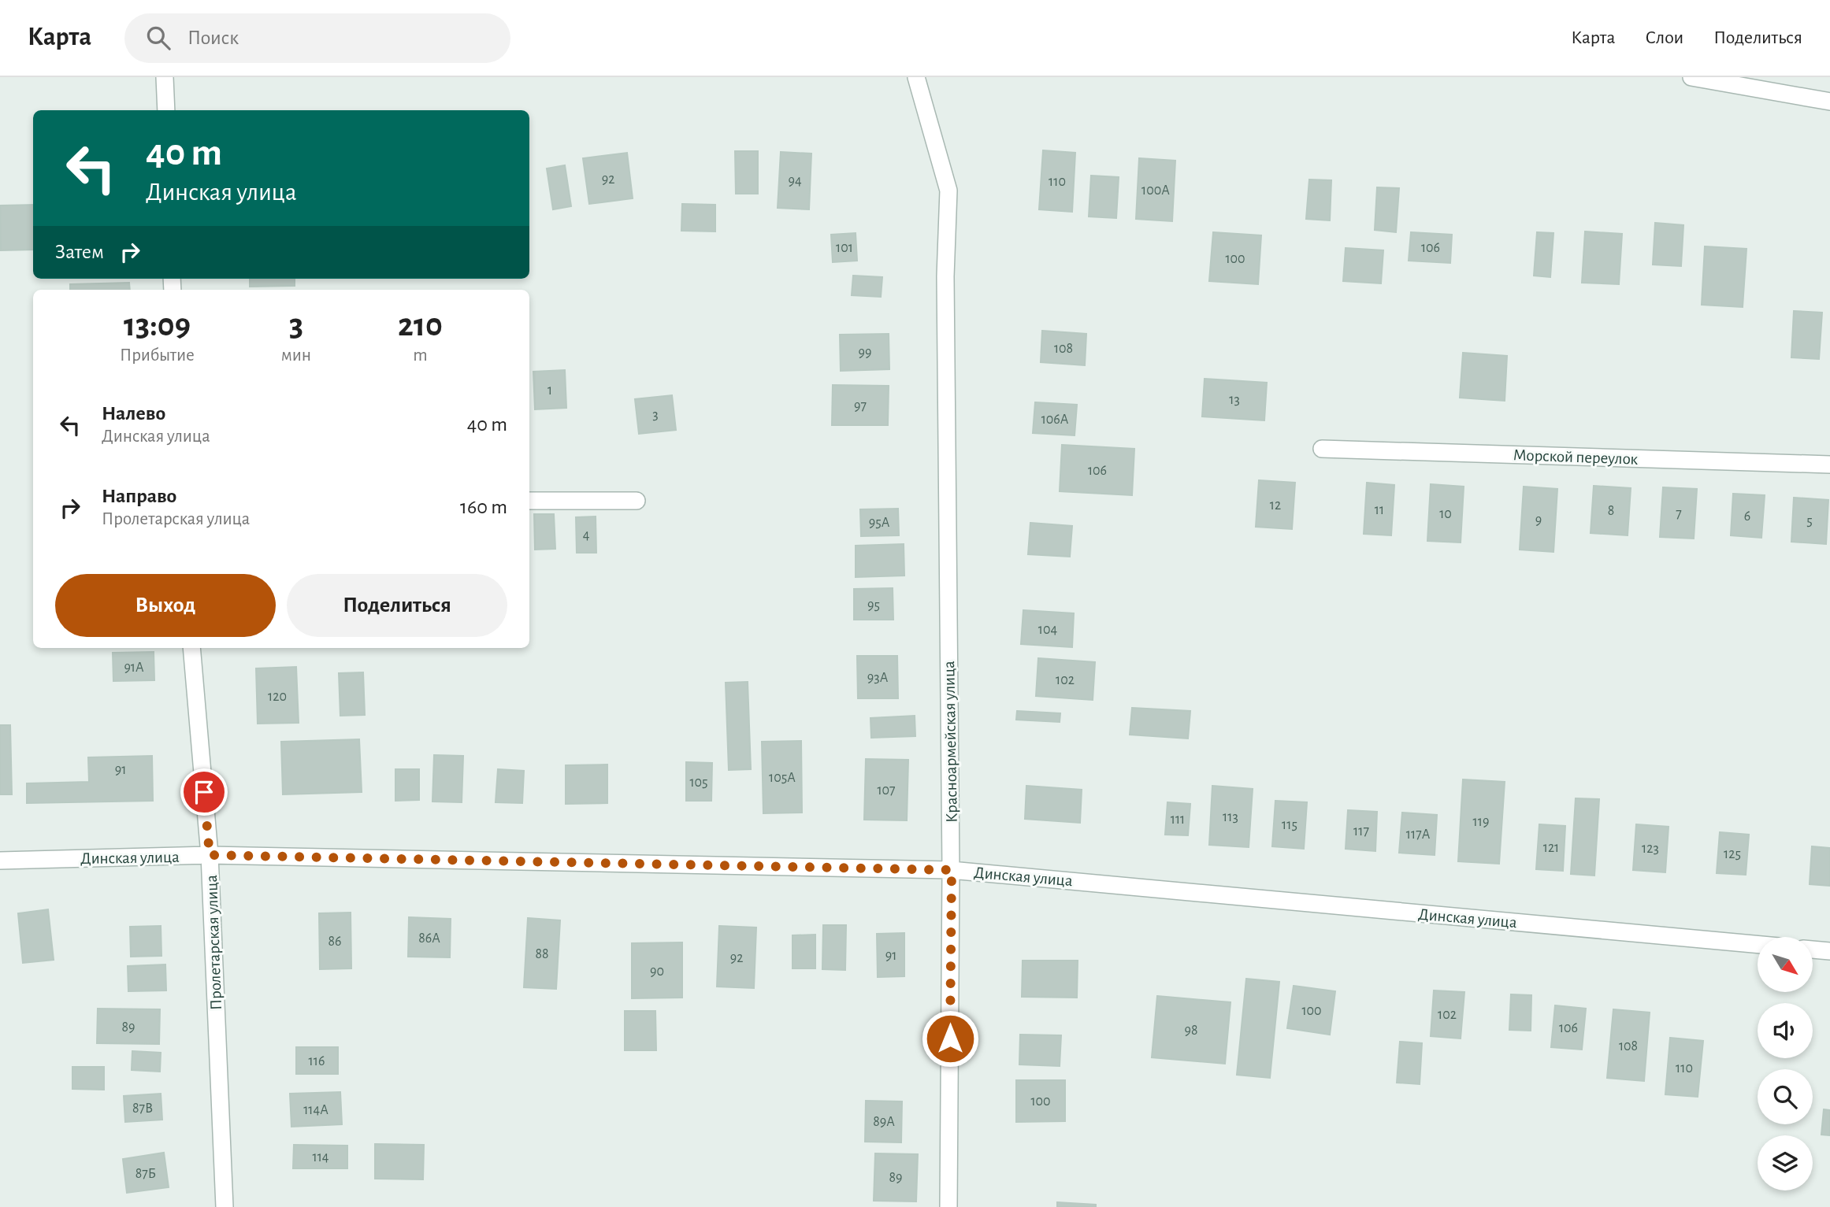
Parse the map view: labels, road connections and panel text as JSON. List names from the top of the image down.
{
  "streets": {
    "street": [
      "Морской переулок",
      "Красноармейская улица",
      "Динская улица",
      "Пролетарская улица"
    ]
  },
  "crossings": [
    ["Красноармейская улица", "Динская улица"],
    ["Динская улица", "Пролетарская улица"]
  ],
  "house_numbers": [
    "92",
    "94",
    "110",
    "100А",
    "101",
    "106",
    "100",
    "108",
    "99",
    "1",
    "13",
    "97",
    "3",
    "106А",
    "106",
    "12",
    "11",
    "8",
    "10",
    "7",
    "6",
    "9",
    "5",
    "95А",
    "4",
    "95",
    "104",
    "91А",
    "93А",
    "102",
    "120",
    "91",
    "105А",
    "105",
    "107",
    "113",
    "111",
    "119",
    "115",
    "117",
    "117А",
    "121",
    "123",
    "125",
    "86А",
    "86",
    "88",
    "91",
    "92",
    "90",
    "100",
    "102",
    "89",
    "106",
    "98",
    "108",
    "116",
    "110",
    "100",
    "87В",
    "114А",
    "89А",
    "114",
    "87Б",
    "89"
  ],
  "north": "bottom right",
  "page": {
    "header": "Карта",
    "search": "Поиск",
    "nav": ["Карта", "Слои", "Поделиться"],
    "turn": ["40 m", "Динская улица"],
    "then": "Затем",
    "eta": [
      "13:09",
      "Прибытие",
      "3",
      "мин",
      "210",
      "m"
    ],
    "list": [
      {
        "name": "Налево",
        "note": "Динская улица",
        "value": "40 m"
      },
      {
        "name": "Направо",
        "note": "Пролетарская улица",
        "value": "160 m"
      }
    ],
    "buttons": ["Выход", "Поделиться"]
  }
}
